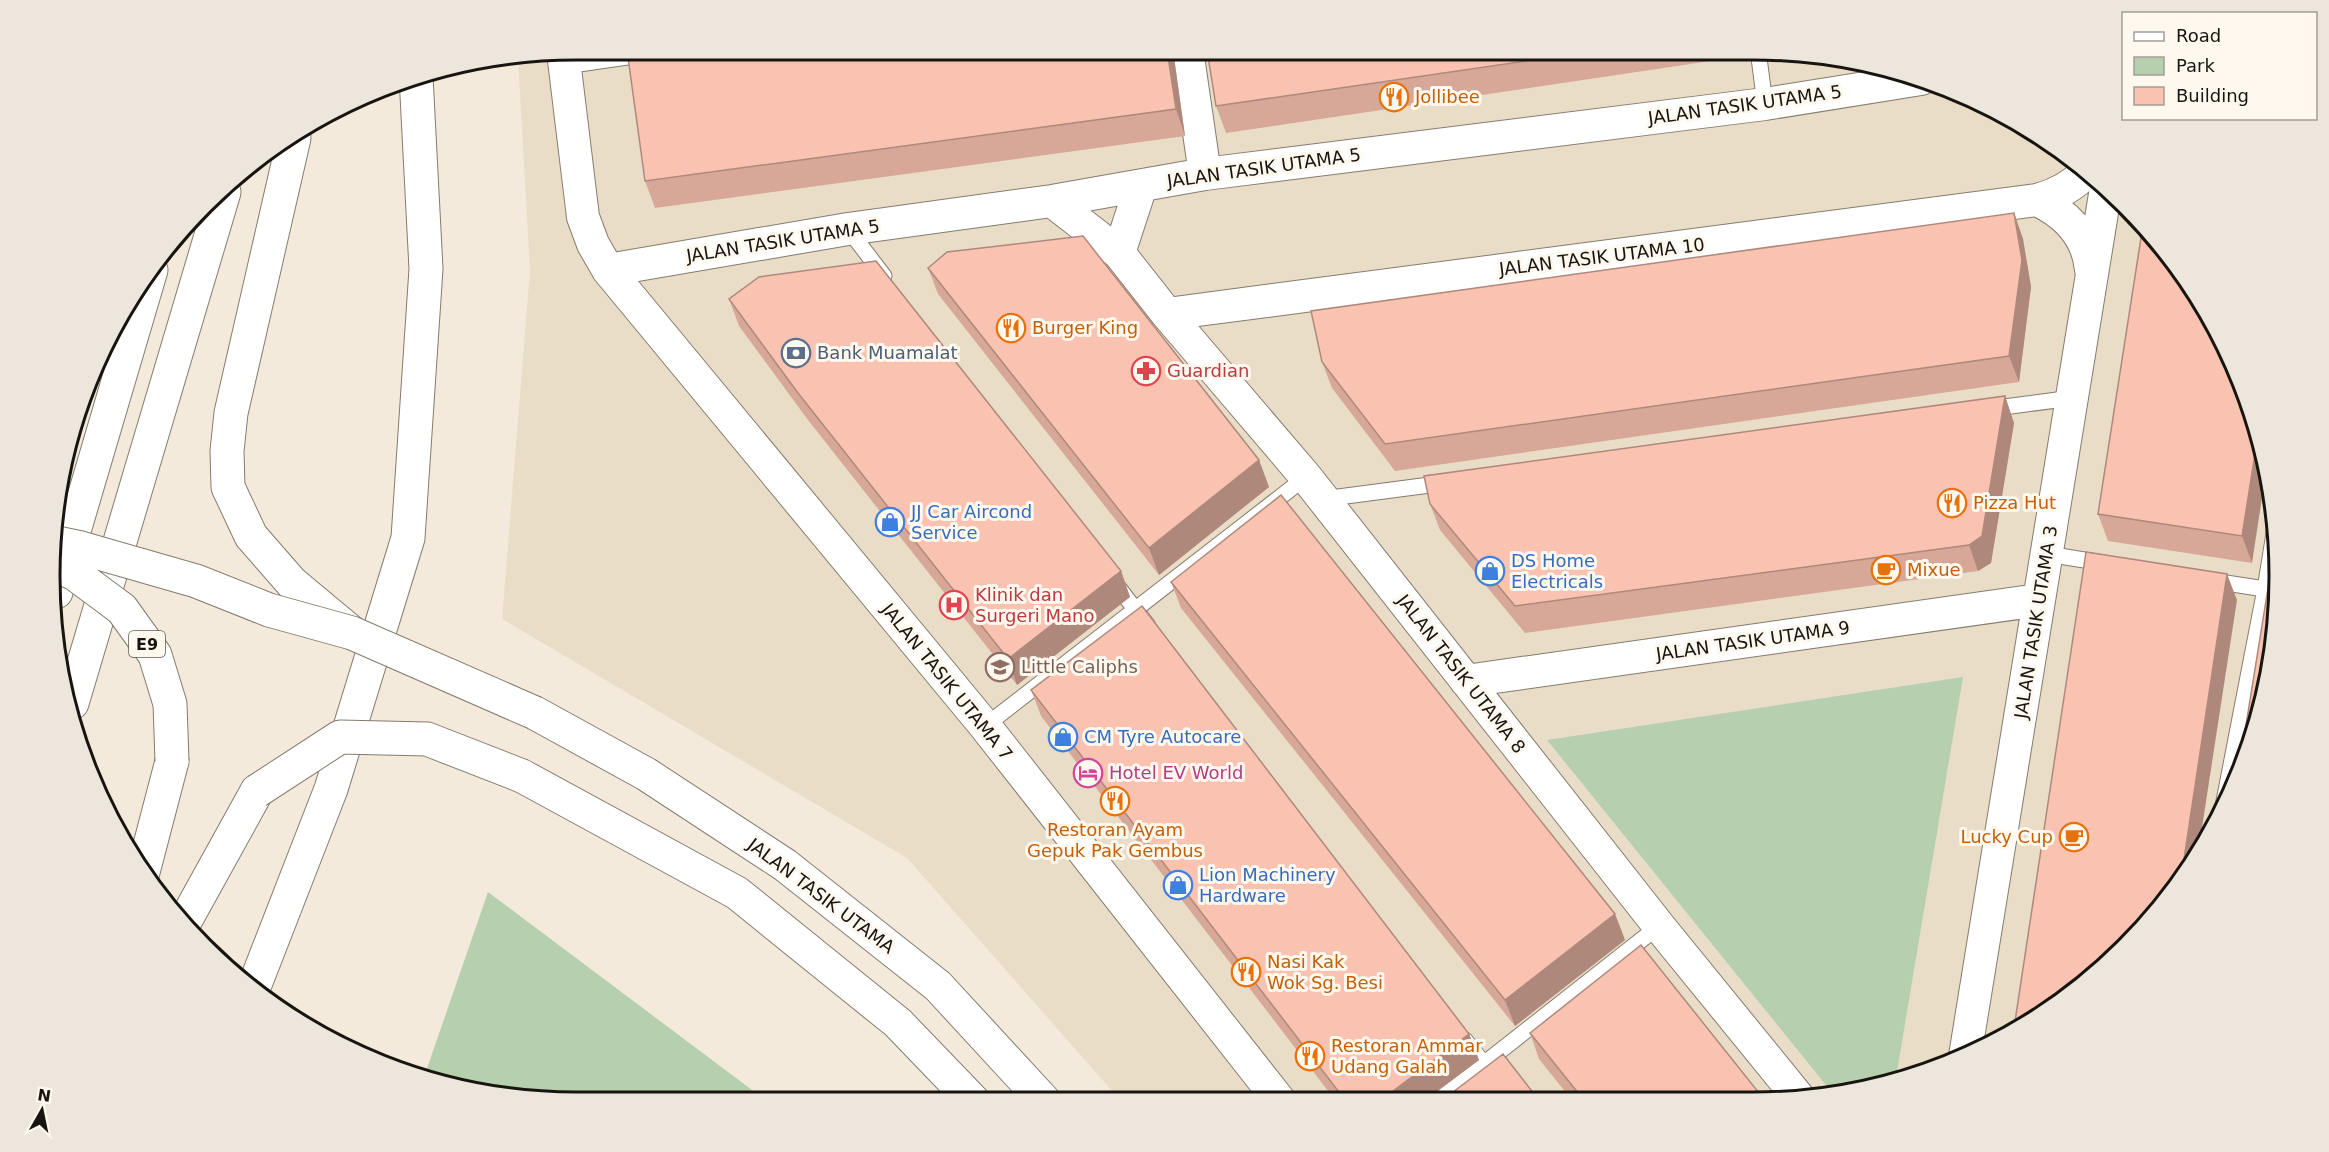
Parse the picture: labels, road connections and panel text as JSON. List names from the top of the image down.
{
  "streets": {
    "main road": ["E9", "JALAN TASIK UTAMA"],
    "street": [
      "JALAN TASIK UTAMA 5",
      "JALAN TASIK UTAMA 10",
      "JALAN TASIK UTAMA 3",
      "JALAN TASIK UTAMA 9",
      "JALAN TASIK UTAMA 8",
      "JALAN TASIK UTAMA 7"
    ]
  },
  "crossings": [
    ["JALAN TASIK UTAMA 5", "JALAN TASIK UTAMA 8"],
    ["JALAN TASIK UTAMA 5", "JALAN TASIK UTAMA 7"],
    ["JALAN TASIK UTAMA 10", "JALAN TASIK UTAMA 8"],
    ["JALAN TASIK UTAMA 3", "JALAN TASIK UTAMA 9"],
    ["JALAN TASIK UTAMA 9", "JALAN TASIK UTAMA 8"]
  ],
  "places": {
    "restaurant": [
      "Jollibee",
      "Burger King",
      "Pizza Hut",
      "Restoran Ayam Gepuk Pak Gembus",
      "Nasi Kak Wok Sg. Besi",
      "Restoran Ammar Udang Galah"
    ],
    "bank": ["Bank Muamalat"],
    "pharmacy": ["Guardian"],
    "shop": [
      "JJ Car Aircond Service",
      "DS Home Electricals",
      "CM Tyre Autocare",
      "Lion Machinery Hardware"
    ],
    "cafe": ["Mixue", "Lucky Cup"],
    "hospital": ["Klinik dan Surgeri Mano"],
    "school or university": ["Little Caliphs"],
    "hotel": ["Hotel EV World"]
  },
  "legend": ["Road", "Park", "Building"],
  "north": "top"
}
